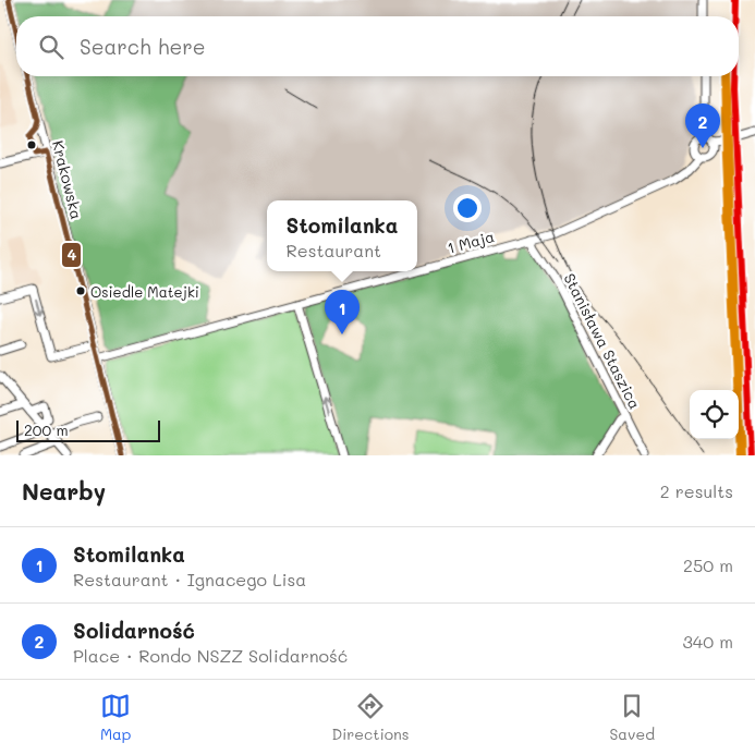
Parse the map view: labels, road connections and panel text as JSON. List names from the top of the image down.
{
  "streets": {
    "street": ["Krakowska", "1 Maja", "Stanisława Staszica"]
  },
  "crossings": [
    ["Krakowska", "1 Maja"],
    ["1 Maja", "Stanisława Staszica"]
  ],
  "places": ["Osiedle Matejki"],
  "lines": ["transit line 4"],
  "scale_bar": "200 m",
  "page": {
    "search": "Search here",
    "pins": ["2", "1"],
    "popup": ["Stomilanka", "Restaurant"],
    "scale": "200 m",
    "heading": ["Nearby", "2 results"],
    "list": [
      {
        "mark": "1",
        "name": "Stomilanka",
        "note": "Restaurant · Ignacego Lisa",
        "value": "250 m"
      },
      {
        "mark": "2",
        "name": "Solidarność",
        "note": "Place · Rondo NSZZ Solidarność",
        "value": "340 m"
      }
    ],
    "nav": ["Map", "Directions", "Saved"]
  }
}
